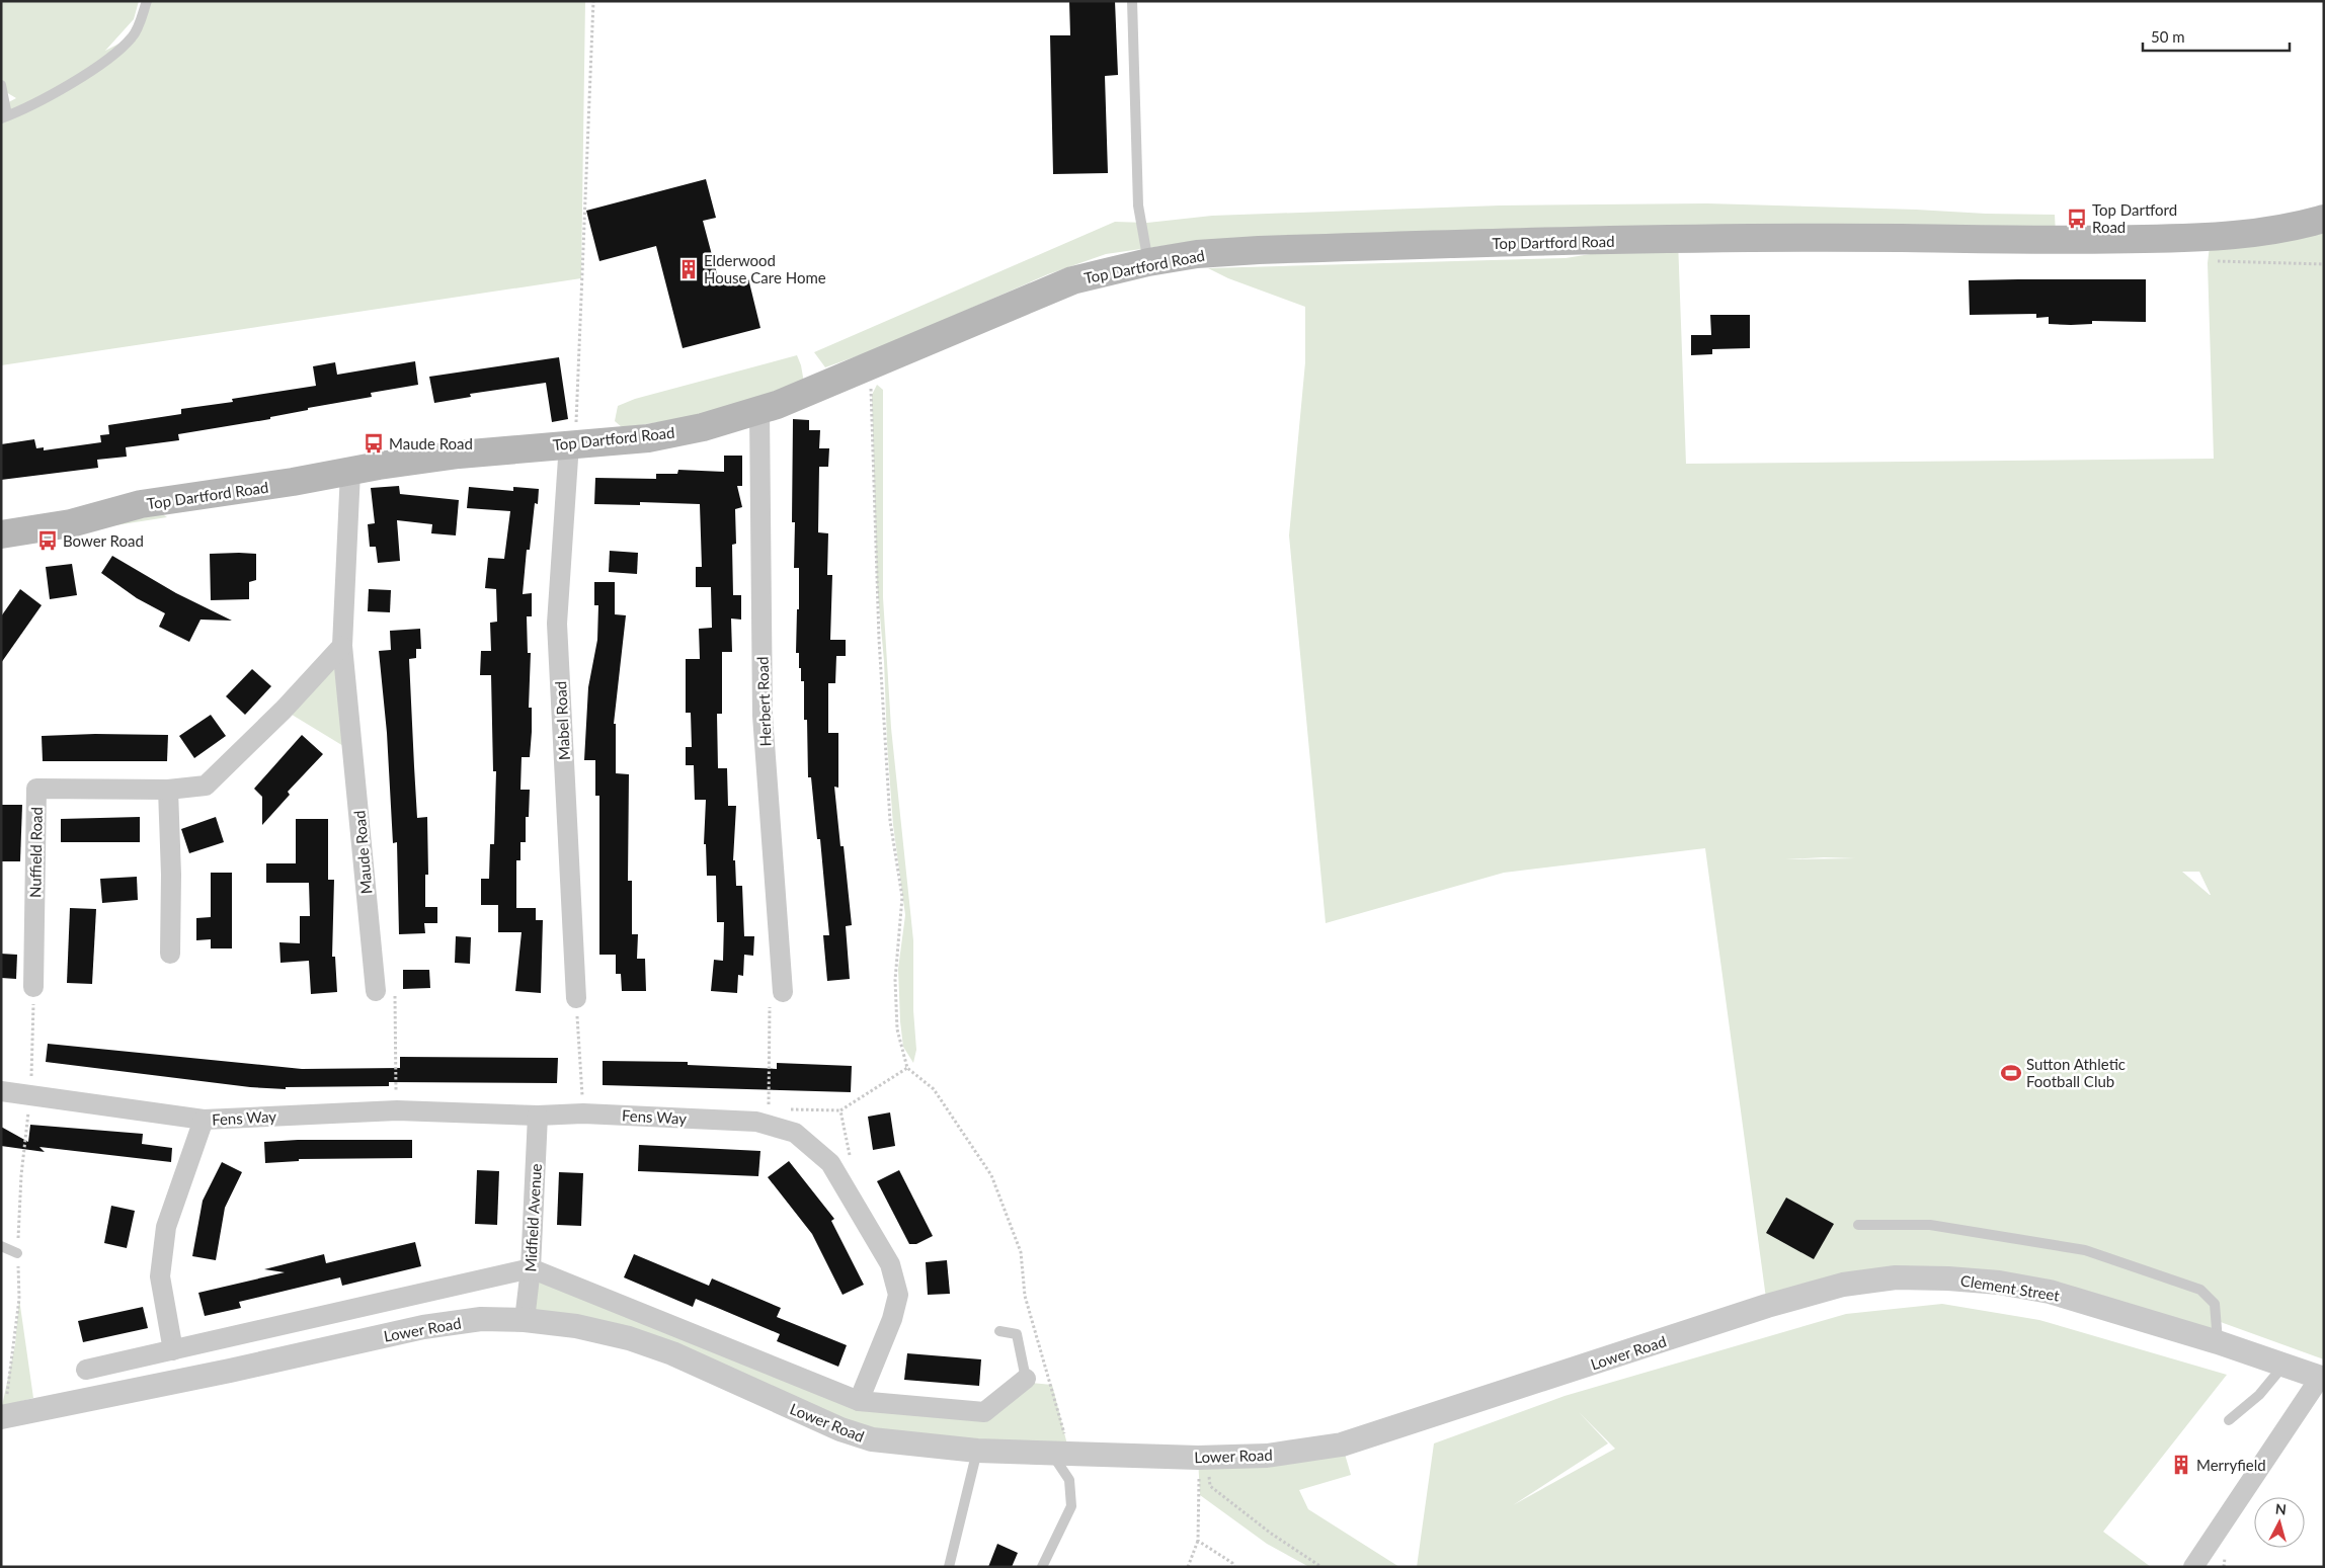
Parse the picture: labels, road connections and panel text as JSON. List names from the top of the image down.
{
  "streets": {
    "main road": ["Top Dartford Road"],
    "street": [
      "Herbert Road",
      "Mabel Road",
      "Nuffield Road",
      "Maude Road",
      "Fens Way",
      "Midfield Avenue",
      "Clement Street",
      "Lower Road"
    ]
  },
  "crossings": [
    ["Top Dartford Road", "Herbert Road"],
    ["Top Dartford Road", "Mabel Road"],
    ["Top Dartford Road", "Maude Road"],
    ["Nuffield Road", "Maude Road"],
    ["Fens Way", "Midfield Avenue"],
    ["Fens Way", "Lower Road"],
    ["Midfield Avenue", "Lower Road"],
    ["Clement Street", "Lower Road"]
  ],
  "places": {
    "bus stop": ["Top Dartford Road", "Maude Road", "Bower Road"],
    "building": ["Elderwood House Care Home", "Merryfield"],
    "sports": ["Sutton Athletic Football Club"]
  },
  "scale_bar": "50 m",
  "north": "top"
}
